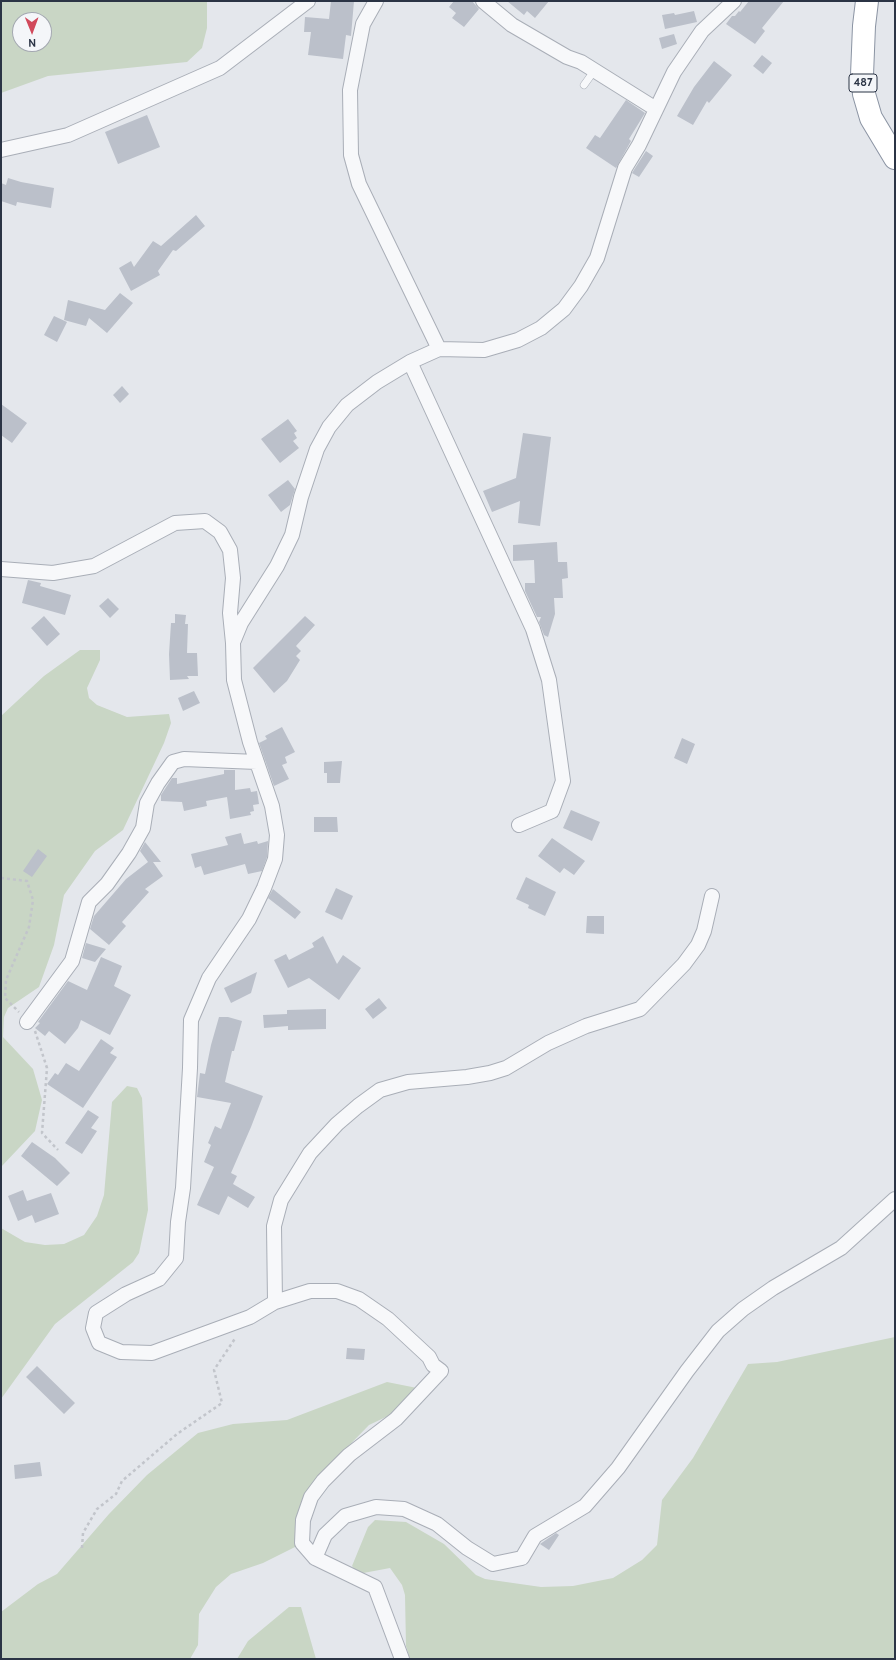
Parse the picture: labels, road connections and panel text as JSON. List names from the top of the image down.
{
  "streets": {
    "highway": ["487"]
  },
  "north": "bottom"
}
